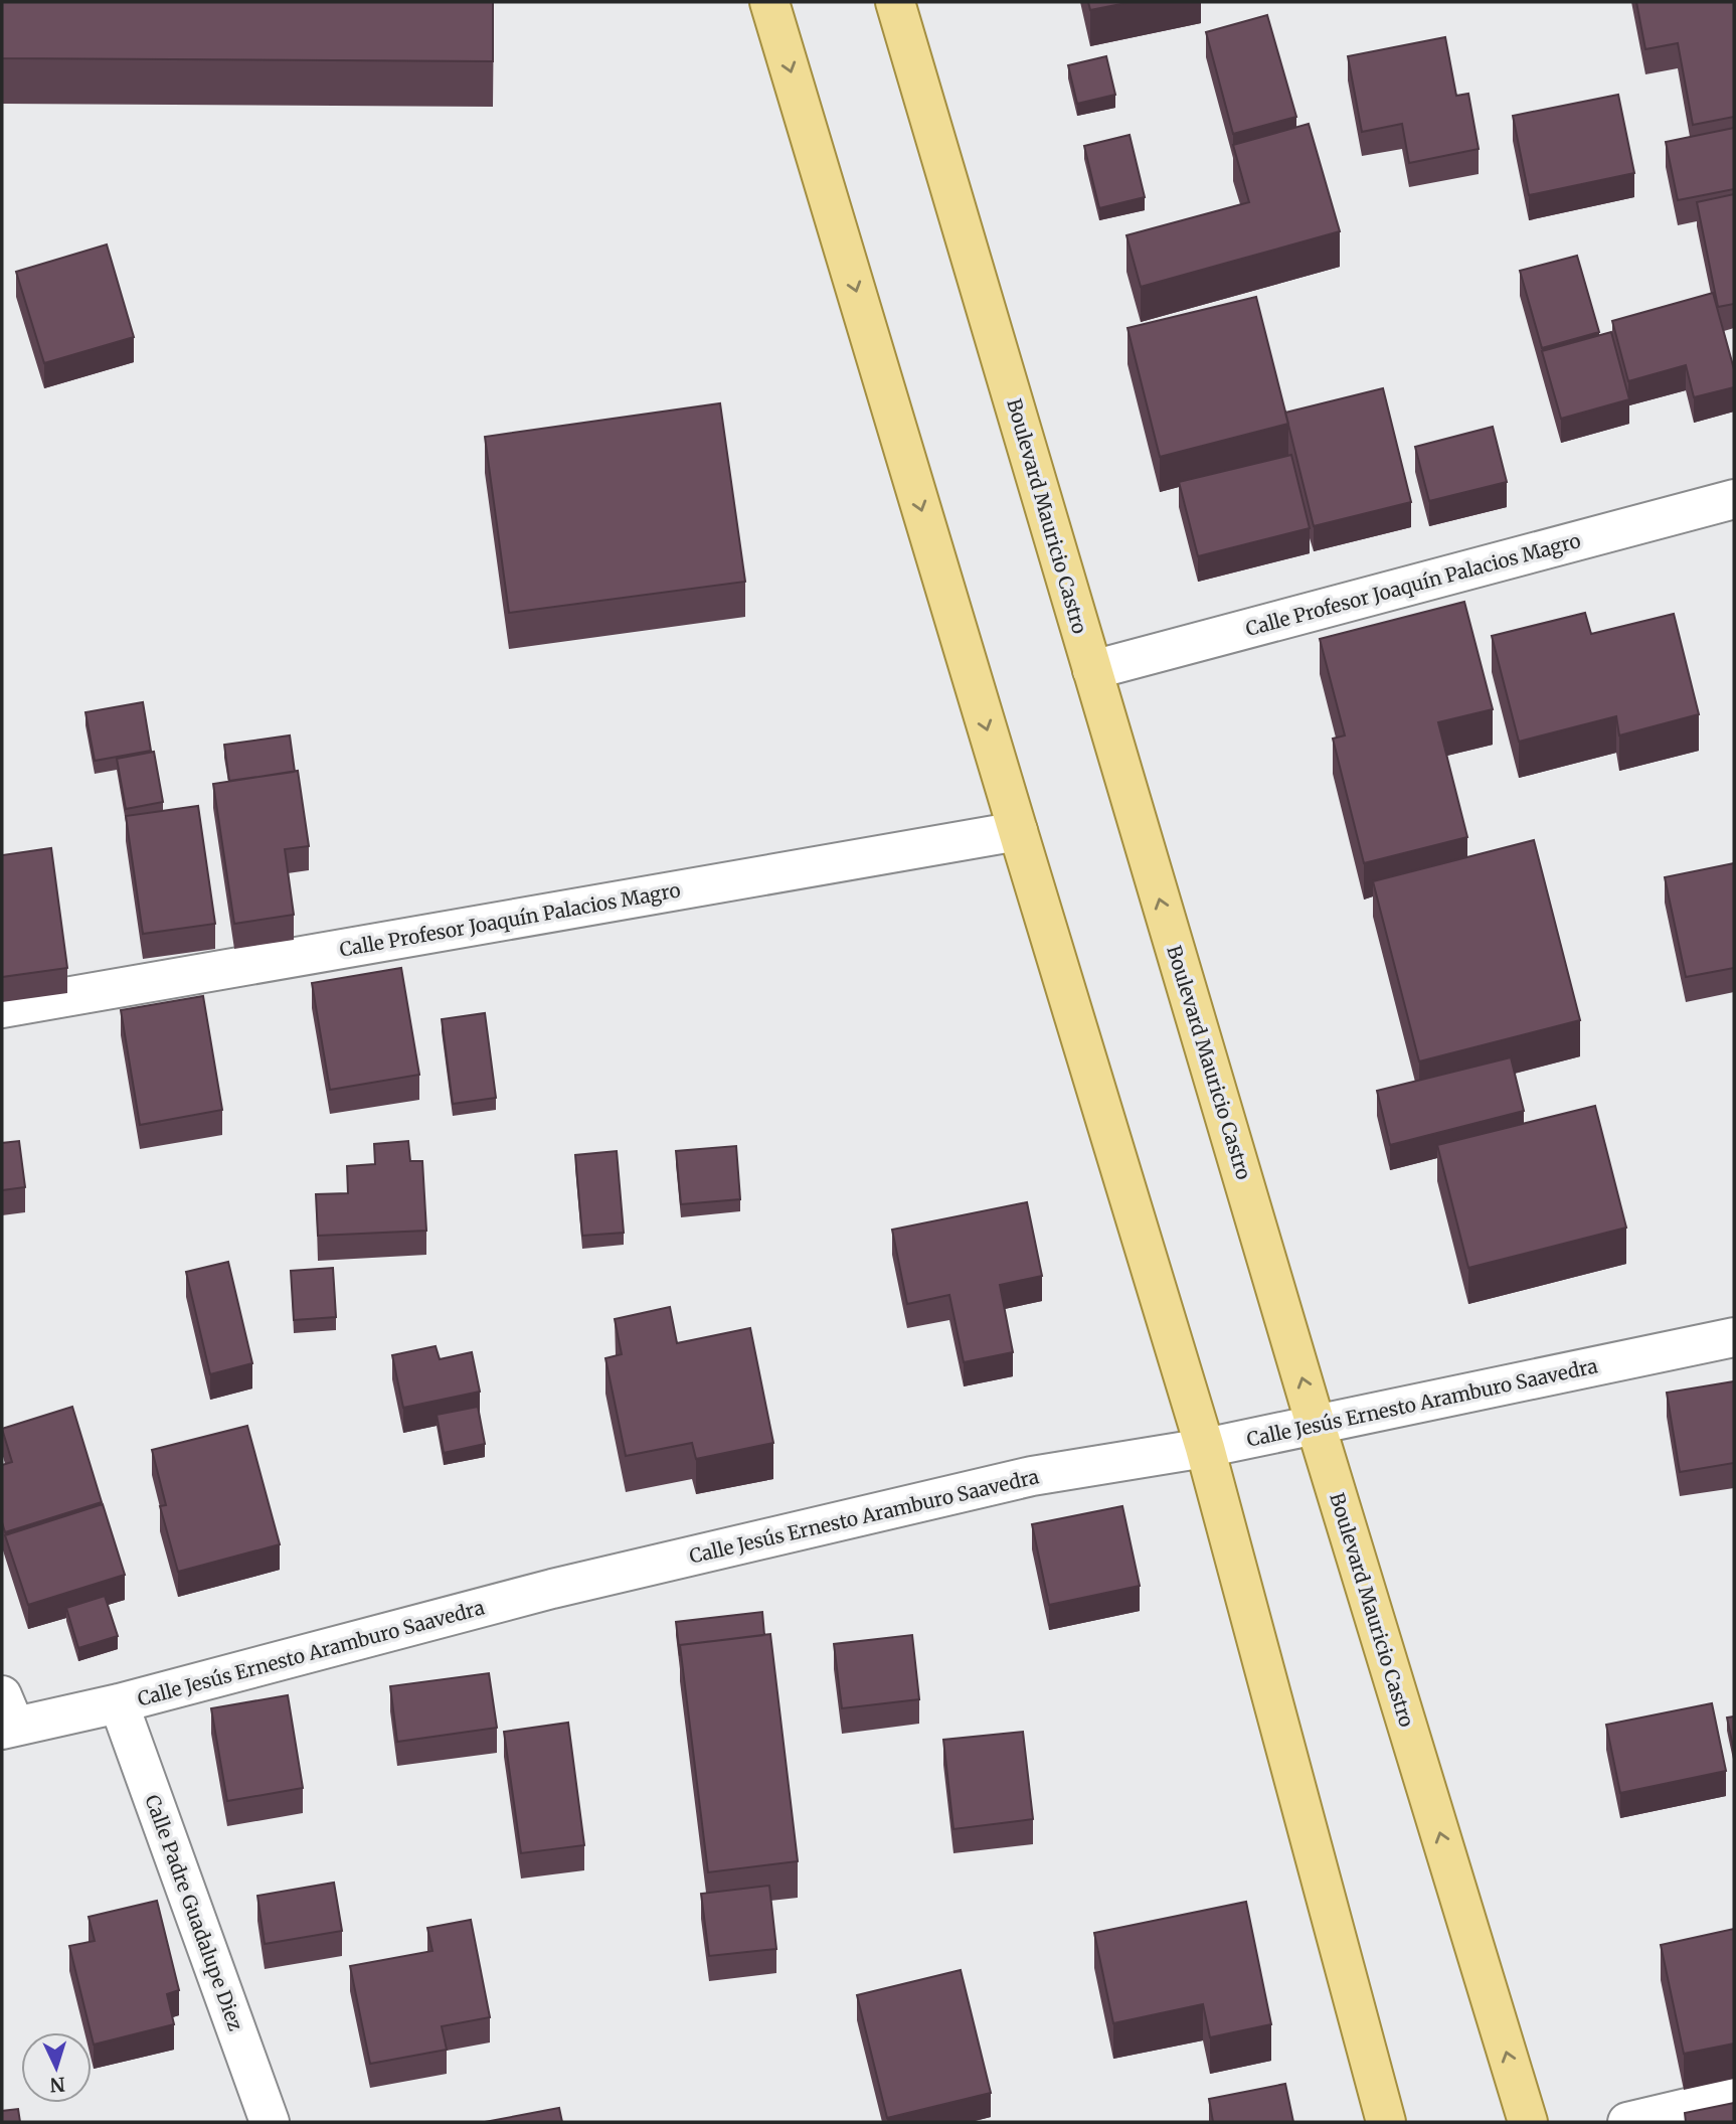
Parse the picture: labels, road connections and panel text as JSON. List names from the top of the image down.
{
  "streets": {
    "main road": ["Boulevard Mauricio Castro"],
    "street": ["Calle Profesor Joaquín Palacios Magro", "Calle Jesús Ernesto Aramburo Saavedra", "Calle Padre Guadalupe Diez"]
  },
  "crossings": [
    ["Boulevard Mauricio Castro", "Calle Profesor Joaquín Palacios Magro"],
    ["Boulevard Mauricio Castro", "Calle Jesús Ernesto Aramburo Saavedra"],
    ["Calle Jesús Ernesto Aramburo Saavedra", "Calle Padre Guadalupe Diez"]
  ],
  "north": "bottom"
}
